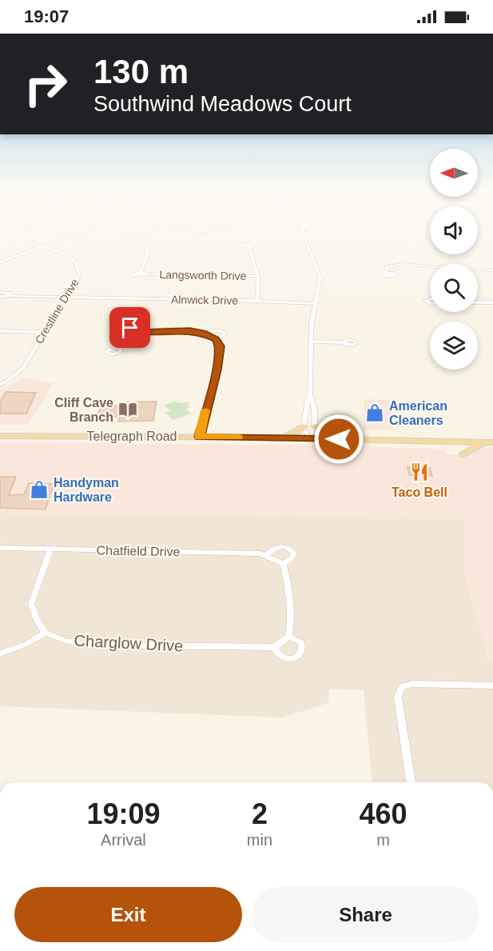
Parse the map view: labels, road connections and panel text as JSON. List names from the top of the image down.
{
  "streets": {
    "main road": ["Telegraph Road"],
    "street": [
      "Langsworth Drive",
      "Alnwick Drive",
      "Crestline Drive",
      "Chatfield Drive",
      "Charglow Drive"
    ]
  },
  "crossings": [
    ["Alnwick Drive", "Crestline Drive"]
  ],
  "places": {
    "library": ["Cliff Cave Branch"],
    "shop": ["American Cleaners", "Handyman Hardware"],
    "restaurant": ["Taco Bell"]
  },
  "north": "left",
  "page": {
    "status": "19:07",
    "turn": ["130 m", "Southwind Meadows Court"],
    "eta": [
      "19:09",
      "Arrival",
      "2",
      "min",
      "460",
      "m"
    ],
    "buttons": ["Exit", "Share"]
  }
}
